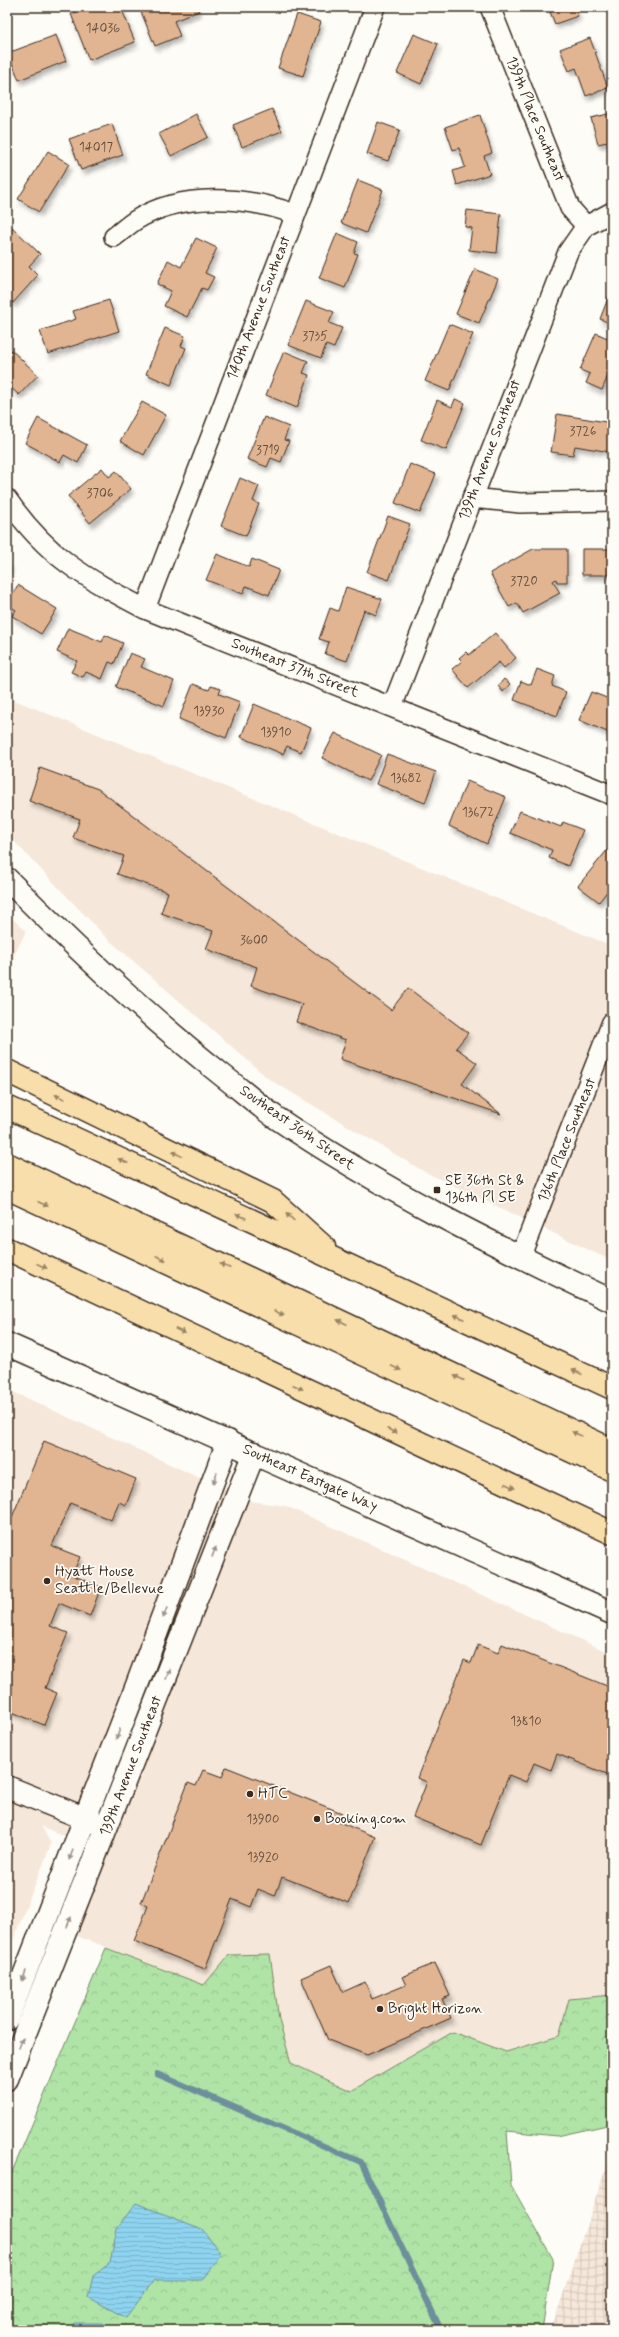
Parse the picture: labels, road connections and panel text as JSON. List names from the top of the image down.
{
  "streets": {
    "main road": ["139th Avenue Southeast", "Southeast 36th Street", "Southeast Eastgate Way"],
    "street": [
      "139th Place Southeast",
      "140th Avenue Southeast",
      "Southeast 37th Street",
      "136th Place Southeast"
    ]
  },
  "crossings": [
    ["139th Place Southeast", "139th Avenue Southeast"],
    ["140th Avenue Southeast", "Southeast 37th Street"],
    ["139th Avenue Southeast", "Southeast 37th Street"],
    ["139th Avenue Southeast", "Southeast Eastgate Way"],
    ["Southeast 36th Street", "136th Place Southeast"]
  ],
  "places": {
    "transit": ["SE 36th St & 136th Pl SE"],
    "other": [
      "Hyatt House Seattle/Bellevue",
      "HTC",
      "Booking.com",
      "Bright Horizon"
    ]
  },
  "house_numbers": [
    "14036",
    "14017",
    "3735",
    "3726",
    "3719",
    "3706",
    "3720",
    "13930",
    "13910",
    "13682",
    "13672",
    "3600",
    "13810",
    "13900",
    "13920"
  ]
}
